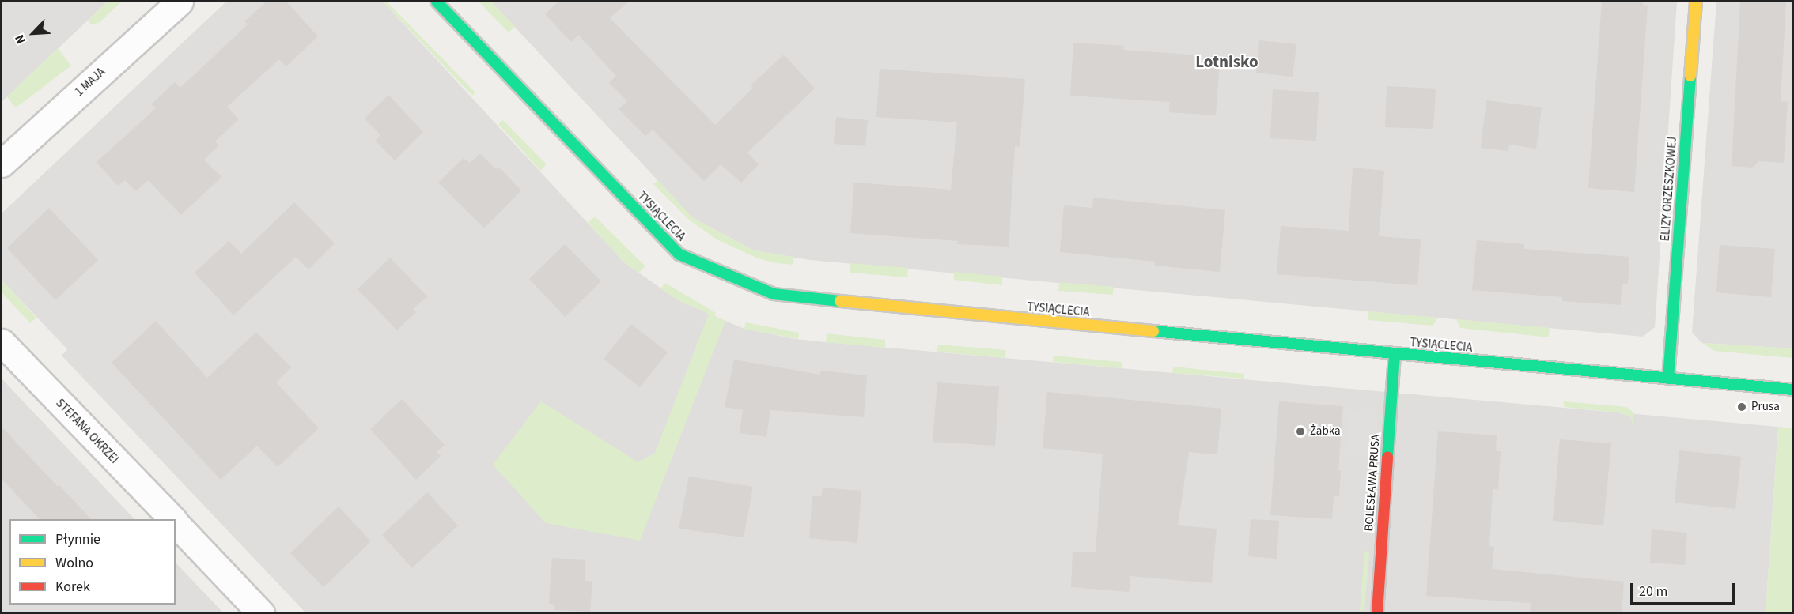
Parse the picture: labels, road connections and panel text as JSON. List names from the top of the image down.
{
  "streets": {
    "street": [
      "1 MAJA",
      "ELIZY ORZESZKOWEJ",
      "TYSIĄCLECIA",
      "STEFANA OKRZEI",
      "BOLESŁAWA PRUSA"
    ]
  },
  "crossings": [
    ["ELIZY ORZESZKOWEJ", "TYSIĄCLECIA"],
    ["TYSIĄCLECIA", "BOLESŁAWA PRUSA"]
  ],
  "districts": ["Lotnisko"],
  "places": ["Prusa", "Żabka"],
  "legend": ["Płynnie", "Wolno", "Korek"],
  "scale_bar": "20 m",
  "north": "bottom left"
}
